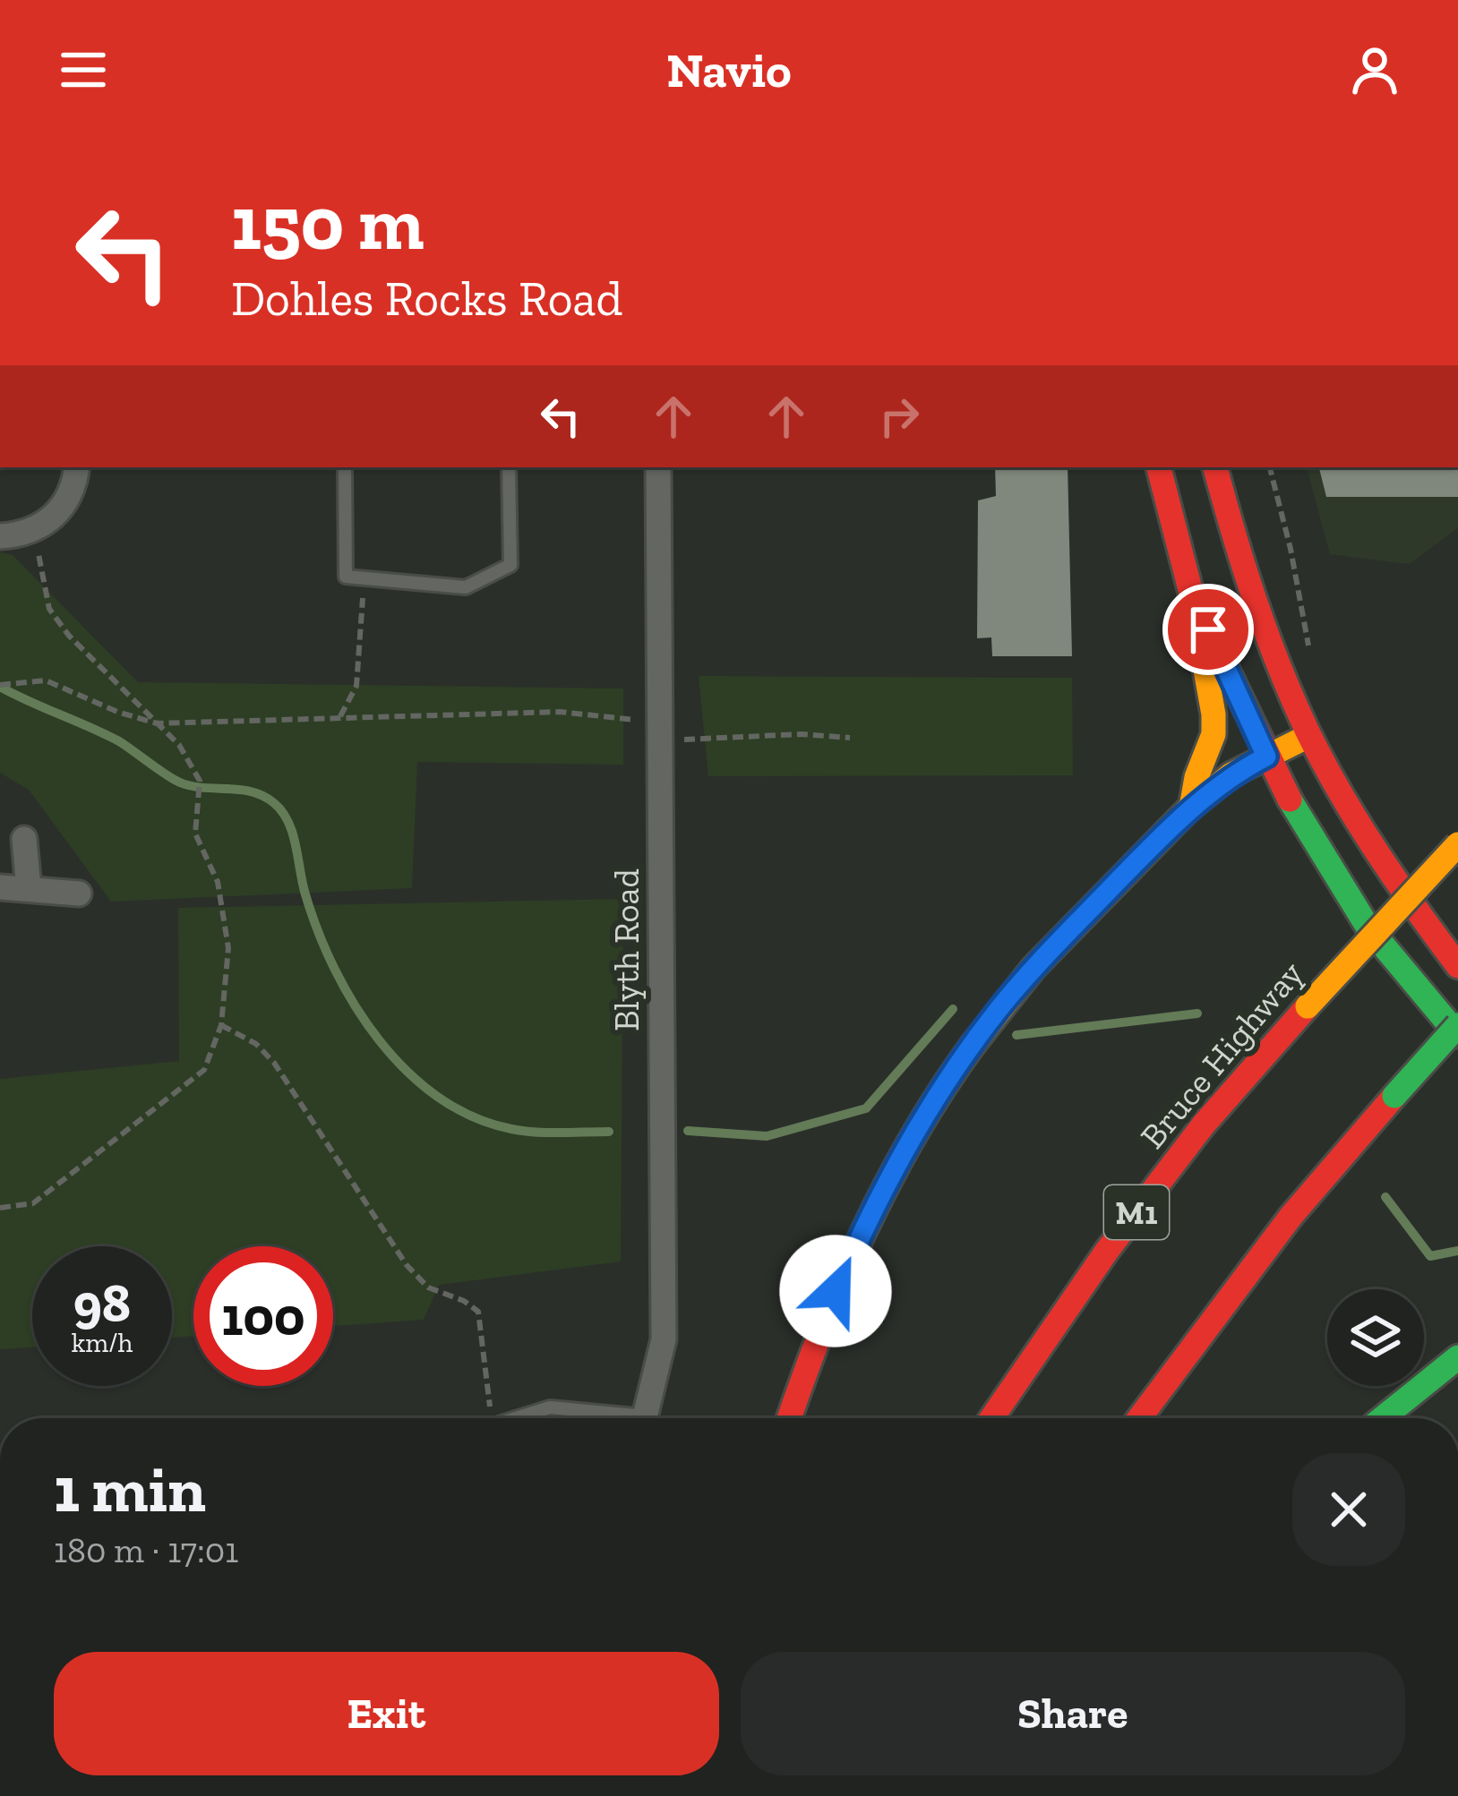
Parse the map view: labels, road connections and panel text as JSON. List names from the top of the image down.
{
  "streets": {
    "main road": ["Bruce Highway", "M1"],
    "street": ["Blyth Road"]
  },
  "page": {
    "header": "Navio",
    "turn": ["150 m", "Dohles Rocks Road"],
    "speed": "98 km/h",
    "limit": "100",
    "heading": ["1 min", "180 m · 17:01"],
    "buttons": ["Exit", "Share"]
  }
}
